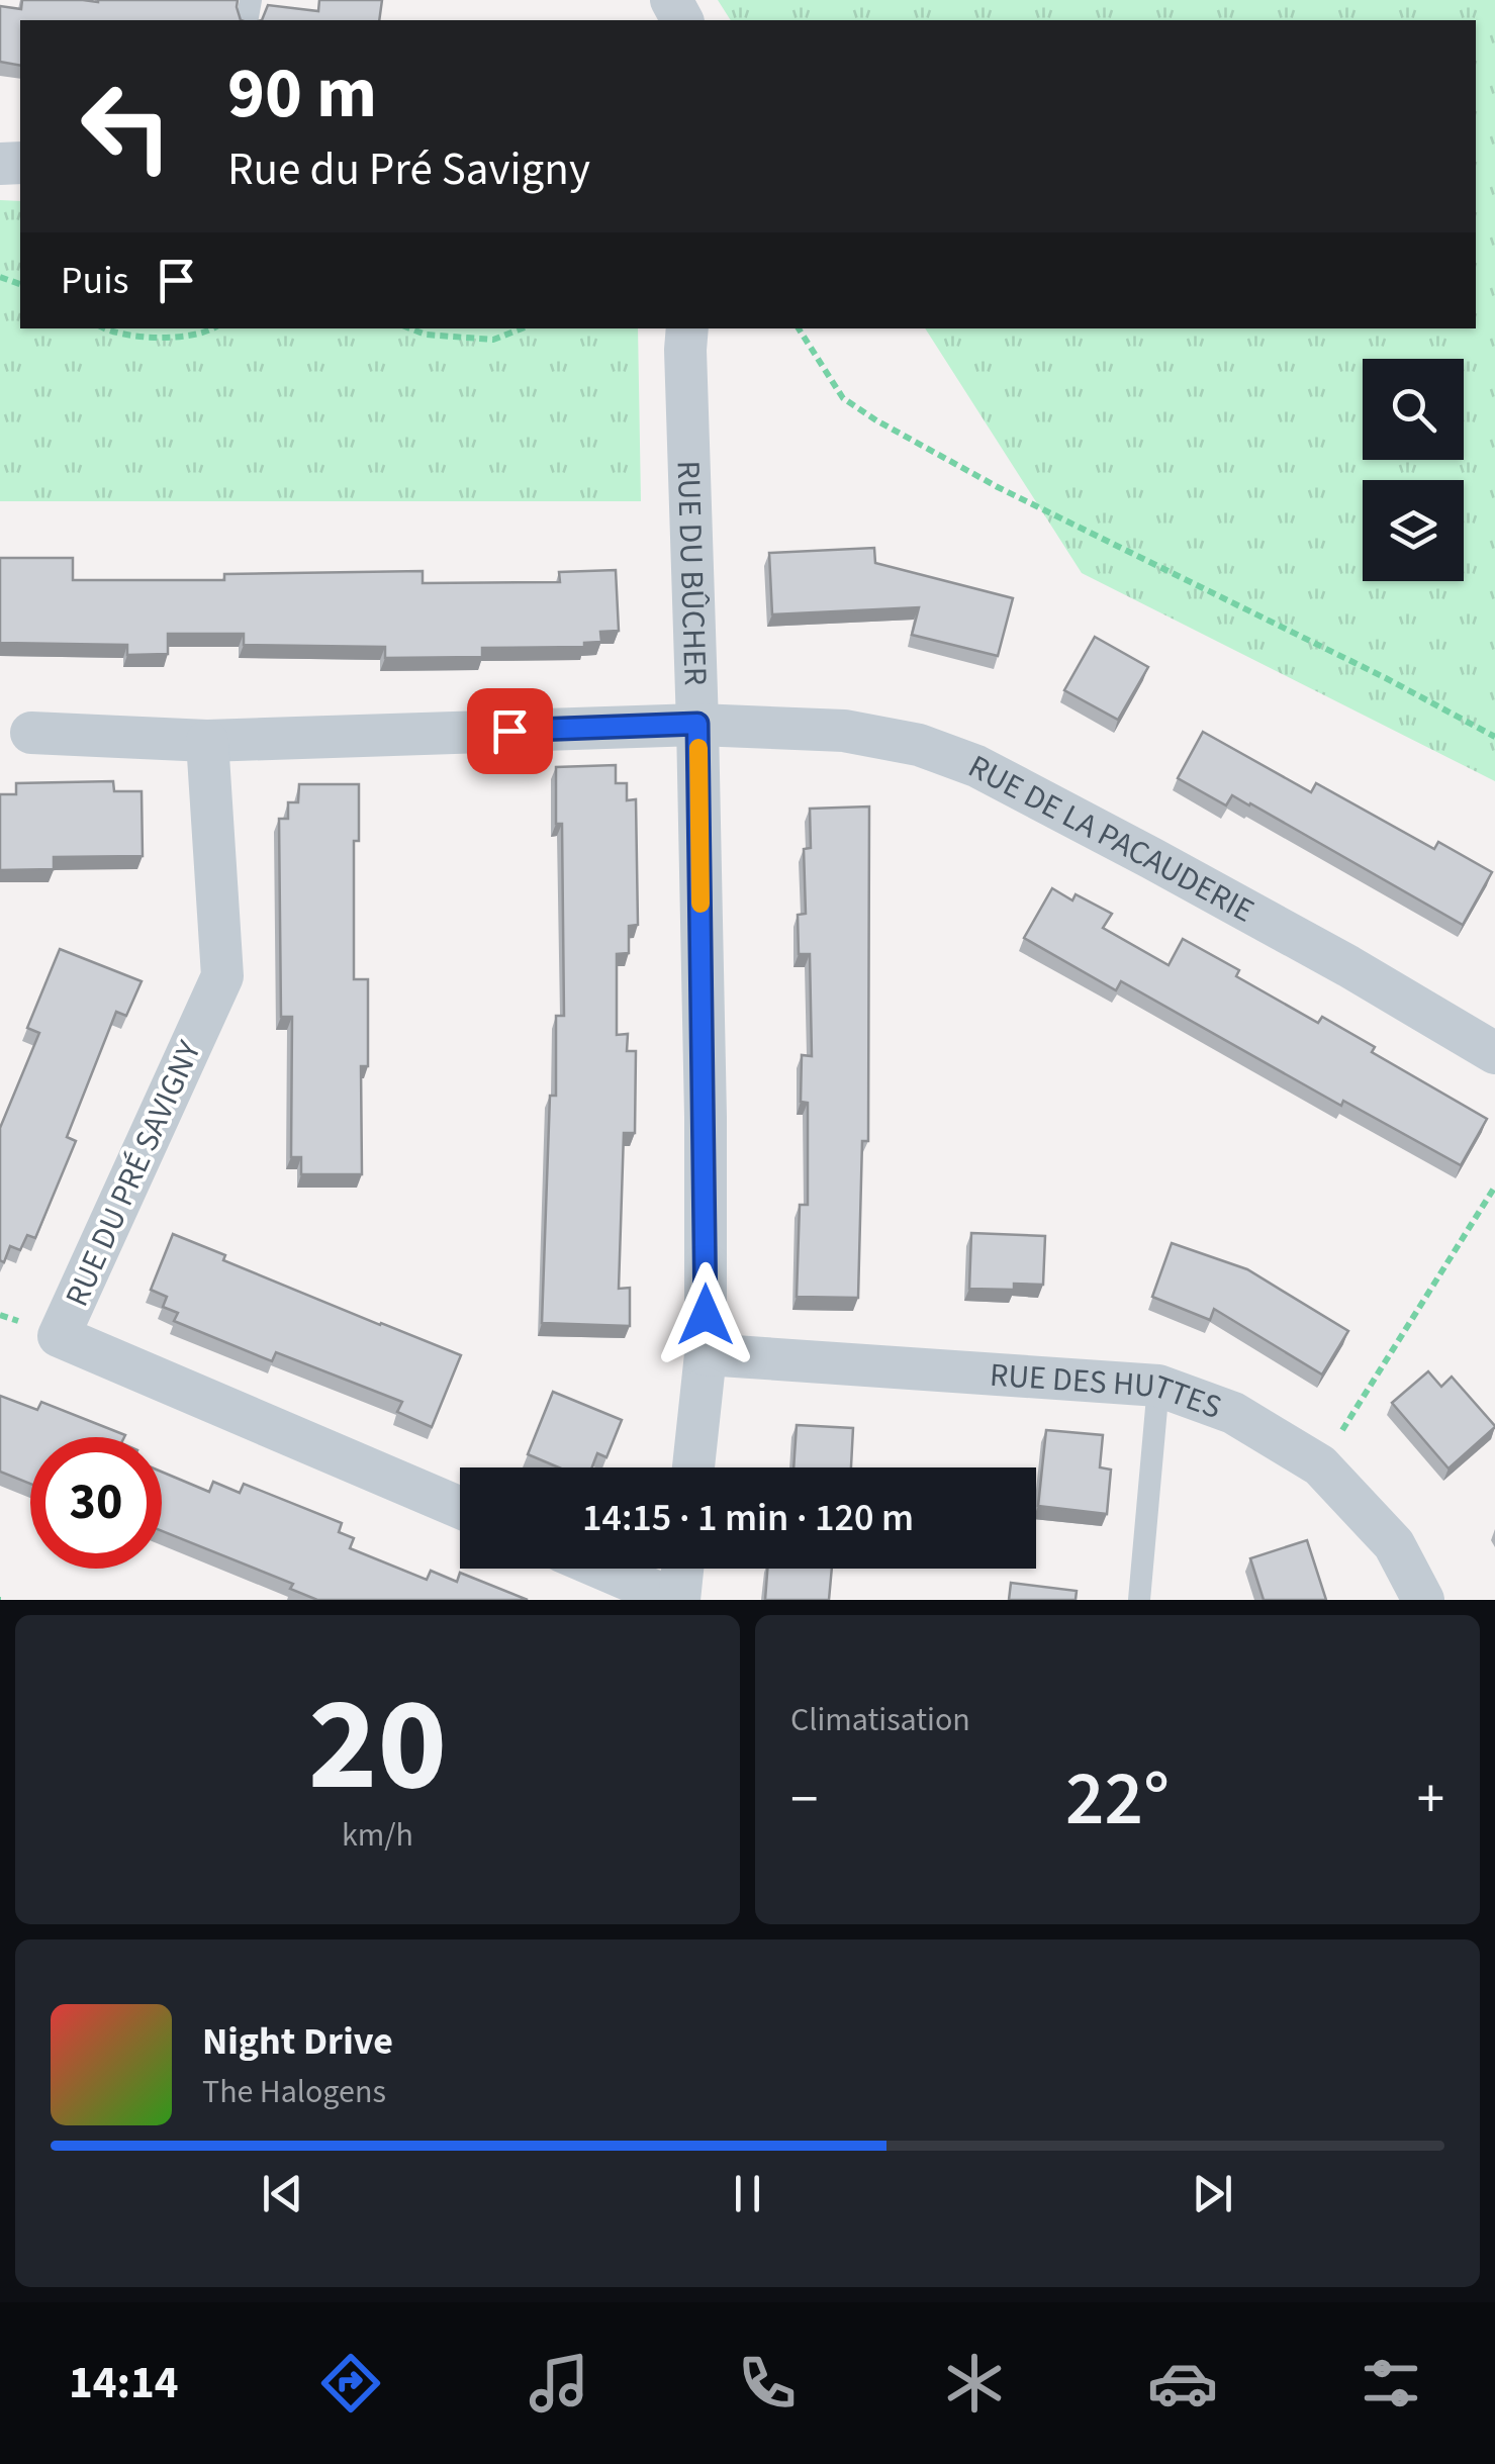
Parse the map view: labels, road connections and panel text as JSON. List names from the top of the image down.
{
  "streets": {
    "street": [
      "RUE DU BÛCHER",
      "RUE DE LA PACAUDERIE",
      "RUE DU PRÉ SAVIGNY",
      "RUE DES HUTTES"
    ]
  },
  "crossings": [
    ["RUE DU BÛCHER", "RUE DE LA PACAUDERIE"],
    ["RUE DU BÛCHER", "RUE DES HUTTES"]
  ],
  "page": {
    "turn": ["90 m", "Rue du Pré Savigny"],
    "then": "Puis",
    "limit": "30",
    "trip": "14:15 · 1 min · 120 m",
    "tile": [
      ["20", "km/h"],
      "Climatisation"
    ],
    "heat": ["−", "22°", "+"],
    "song": ["Night Drive", "The Halogens"],
    "tabs": "14:14"
  }
}
